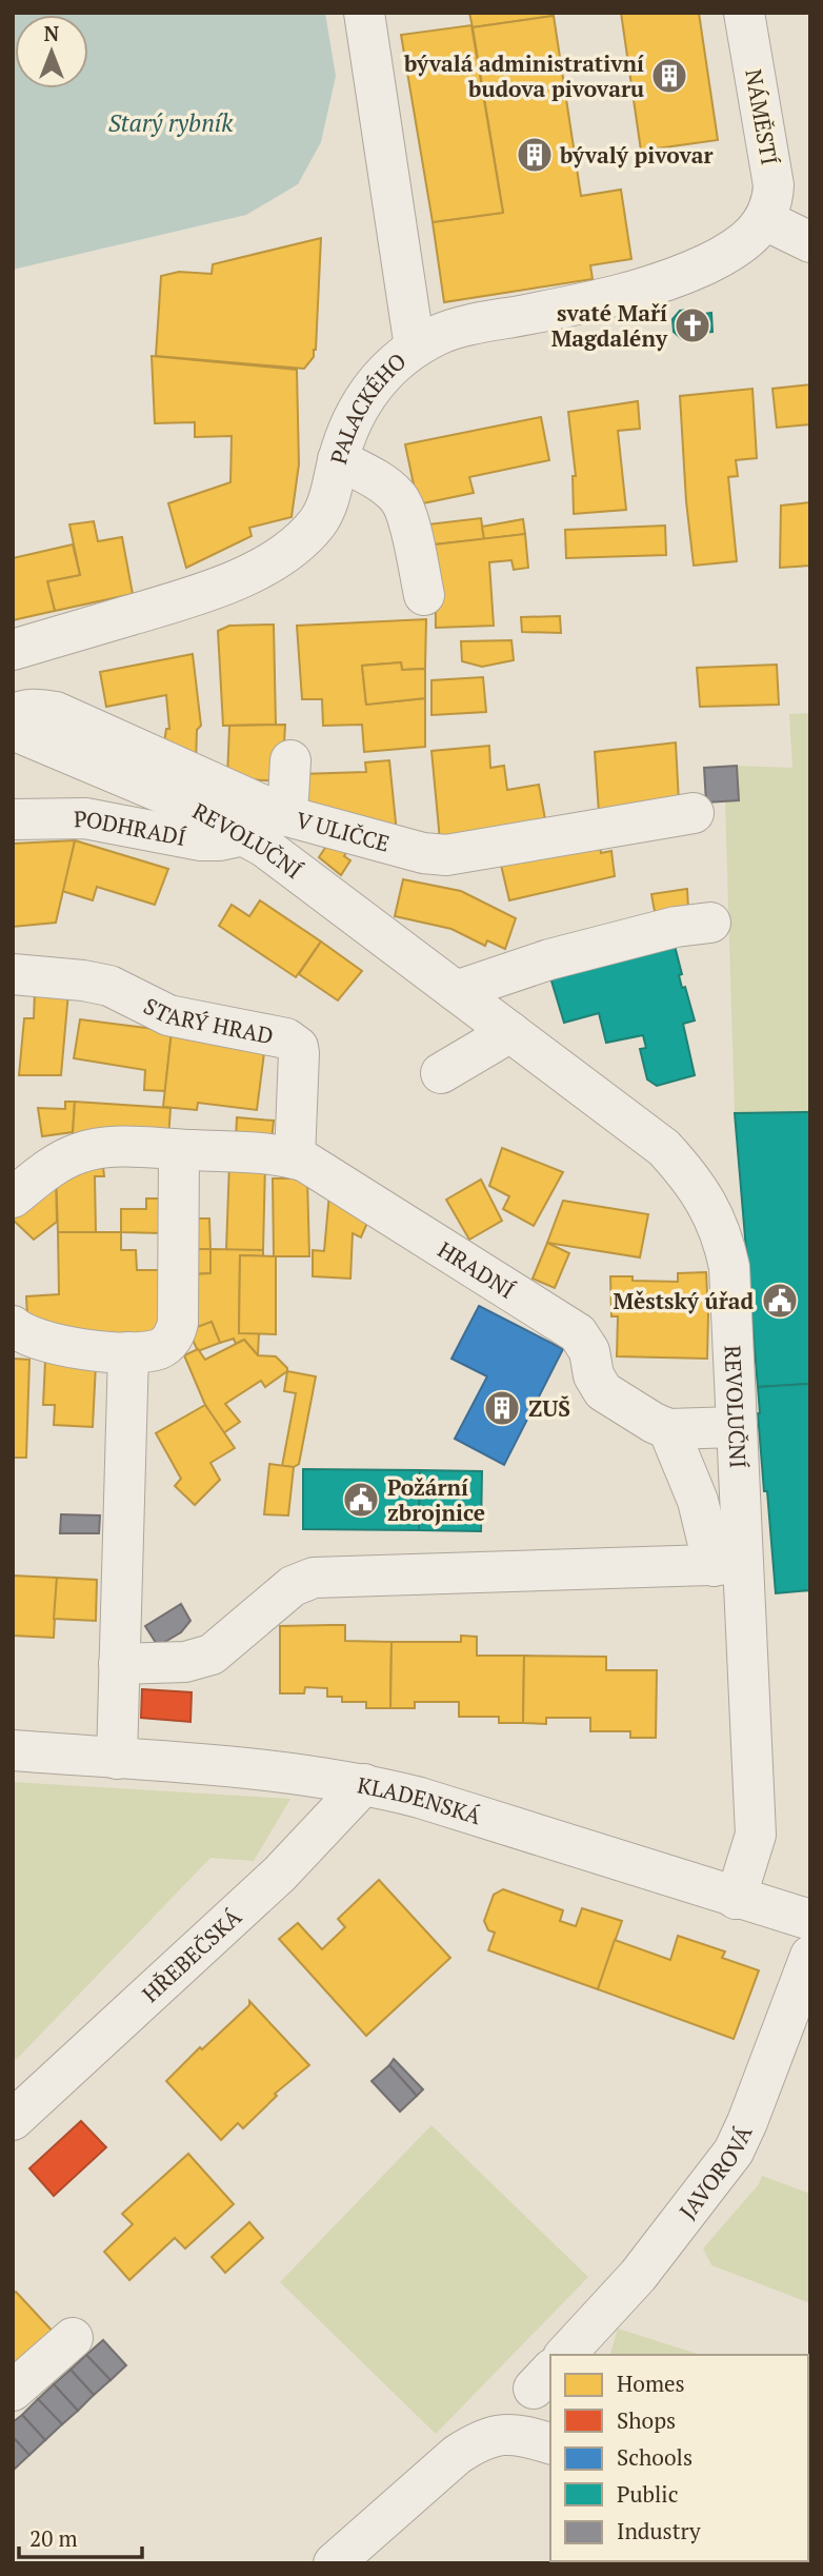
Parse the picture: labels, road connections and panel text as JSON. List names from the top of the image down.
{
  "streets": {
    "street": [
      "NÁMĚSTÍ",
      "PALACKÉHO",
      "PODHRADÍ",
      "V ULIČCE",
      "REVOLUČNÍ",
      "STARÝ HRAD",
      "HRADNÍ",
      "KLADENSKÁ",
      "HŘEBEČSKÁ",
      "JAVOROVÁ"
    ]
  },
  "crossings": [
    ["NÁMĚSTÍ", "PALACKÉHO"],
    ["PODHRADÍ", "REVOLUČNÍ"],
    ["REVOLUČNÍ", "HRADNÍ"],
    ["REVOLUČNÍ", "KLADENSKÁ"],
    ["STARÝ HRAD", "HRADNÍ"],
    ["KLADENSKÁ", "HŘEBEČSKÁ"]
  ],
  "water": ["Starý rybník"],
  "places": {
    "building": ["bývalá administrativní budova pivovaru", "bývalý pivovar", "ZUŠ"],
    "church": ["svaté Maří Magdalény"],
    "public building": ["Městský úřad", "Požární zbrojnice"]
  },
  "legend": [
    "Homes",
    "Shops",
    "Schools",
    "Public",
    "Industry"
  ],
  "scale_bar": "20 m",
  "north": "top"
}
